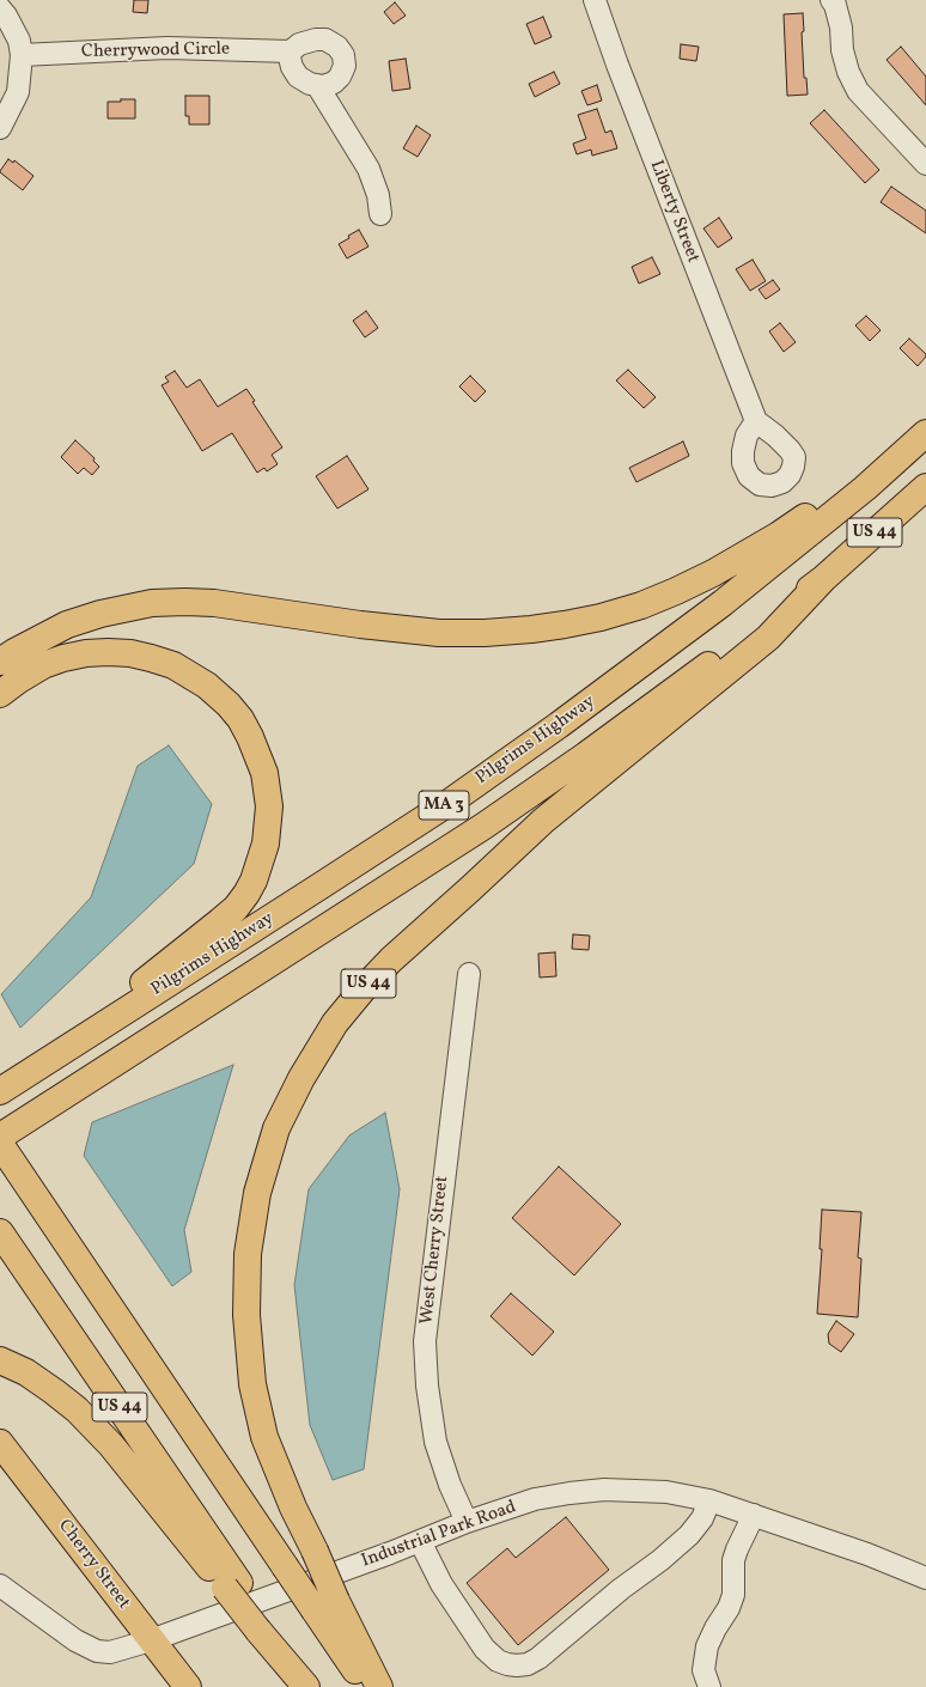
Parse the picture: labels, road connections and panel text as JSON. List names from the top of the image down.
{
  "streets": {
    "main road": [
      "US 44",
      "Pilgrims Highway",
      "MA 3",
      "Cherry Street"
    ],
    "street": [
      "Cherrywood Circle",
      "Liberty Street",
      "West Cherry Street",
      "Industrial Park Road"
    ]
  },
  "crossings": [
    ["US 44", "Pilgrims Highway"],
    ["West Cherry Street", "Industrial Park Road"],
    ["Industrial Park Road", "Cherry Street"]
  ]
}
